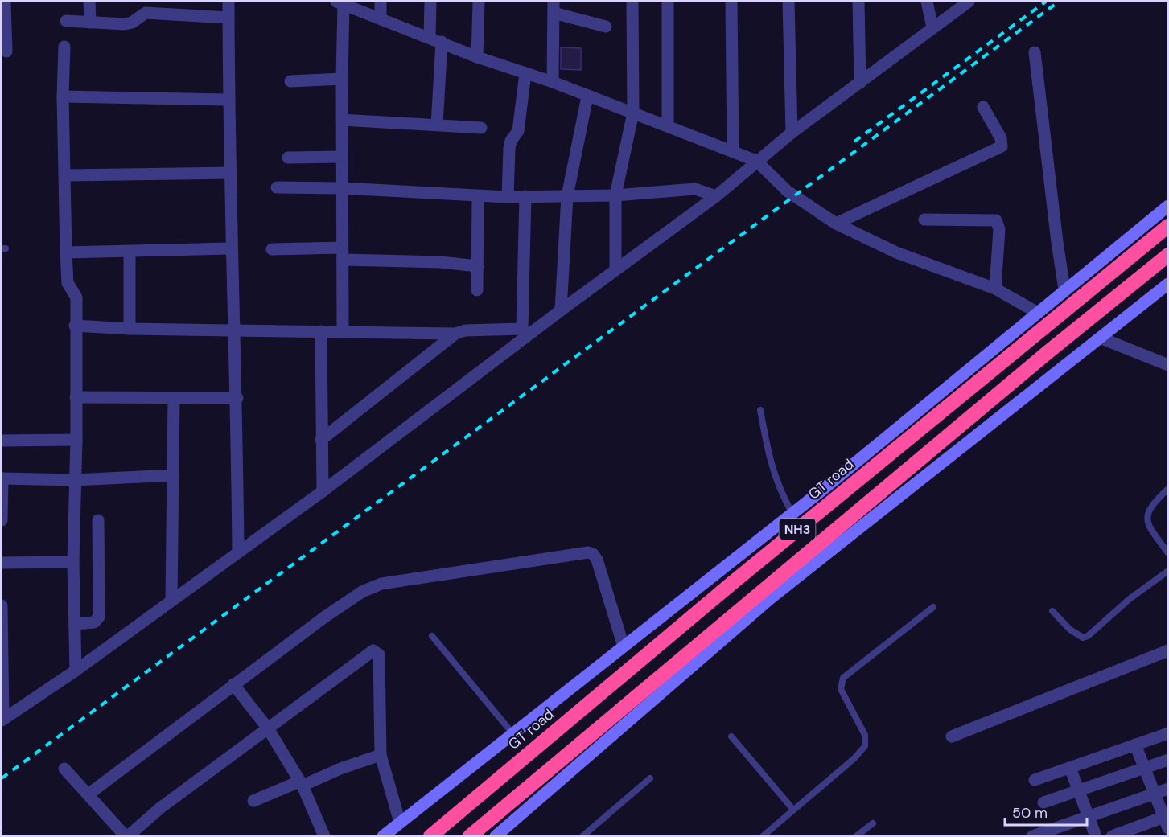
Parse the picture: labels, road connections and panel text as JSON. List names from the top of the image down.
{
  "streets": {
    "highway": ["GT road", "NH3"]
  },
  "scale_bar": "50 m"
}
